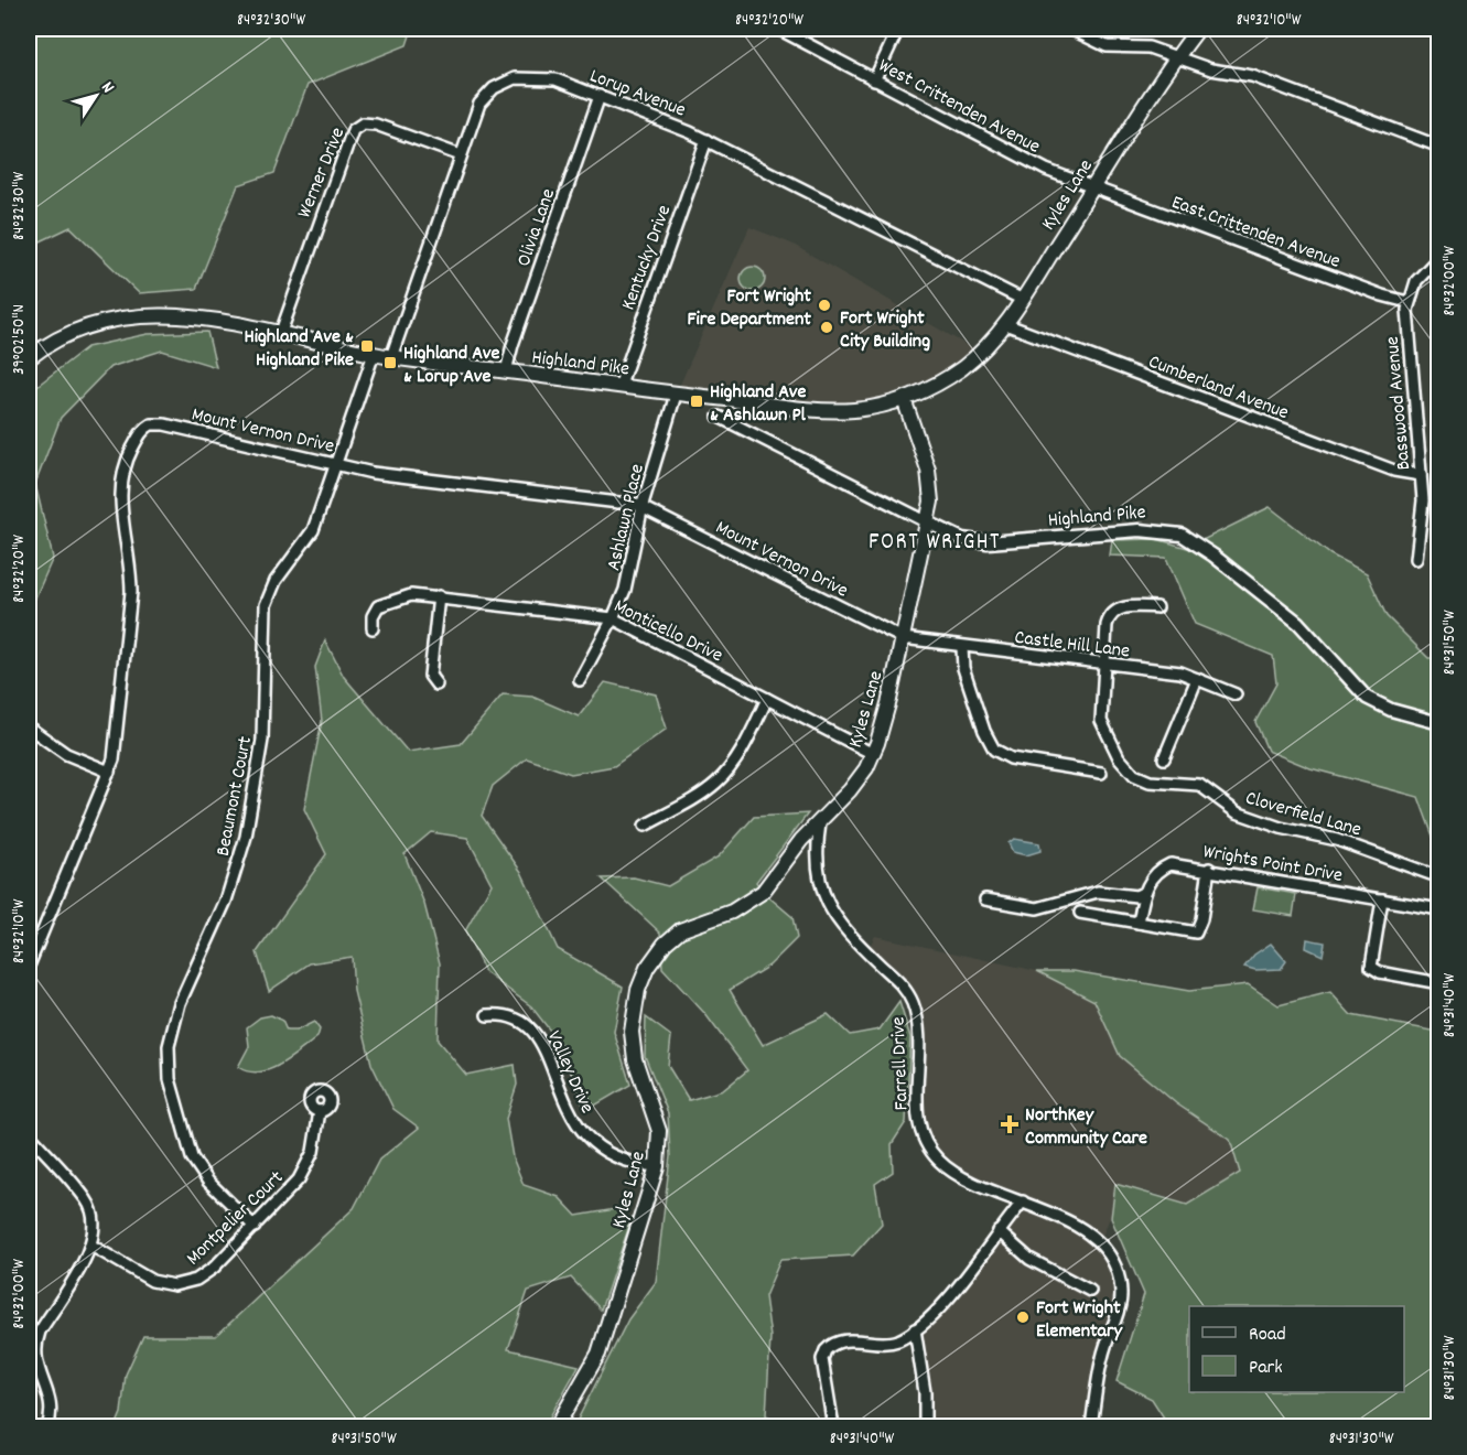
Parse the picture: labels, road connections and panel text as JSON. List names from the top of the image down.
{
  "streets": {
    "main road": ["Kyles Lane", "Highland Pike"],
    "street": [
      "Lorup Avenue",
      "West Crittenden Avenue",
      "Werner Drive",
      "Olivia Lane",
      "East Crittenden Avenue",
      "Kentucky Drive",
      "Cumberland Avenue",
      "Basswood Avenue",
      "Mount Vernon Drive",
      "Ashlawn Place",
      "Monticello Drive",
      "Castle Hill Lane",
      "Beaumont Court",
      "Cloverfield Lane",
      "Wrights Point Drive",
      "Farrell Drive",
      "Valley Drive",
      "Montpelier Court"
    ]
  },
  "crossings": [
    ["Lorup Avenue", "Werner Drive"],
    ["Lorup Avenue", "Kyles Lane"],
    ["Lorup Avenue", "Olivia Lane"],
    ["Lorup Avenue", "Kentucky Drive"],
    ["Lorup Avenue", "Highland Pike"],
    ["West Crittenden Avenue", "Kyles Lane"],
    ["West Crittenden Avenue", "East Crittenden Avenue"],
    ["Werner Drive", "Highland Pike"],
    ["Kyles Lane", "East Crittenden Avenue"],
    ["Kyles Lane", "Highland Pike"],
    ["Kyles Lane", "Cumberland Avenue"],
    ["Kyles Lane", "Mount Vernon Drive"],
    ["Kyles Lane", "Monticello Drive"],
    ["Kyles Lane", "Castle Hill Lane"],
    ["Kyles Lane", "Farrell Drive"],
    ["Kyles Lane", "Valley Drive"],
    ["Olivia Lane", "Highland Pike"],
    ["East Crittenden Avenue", "Basswood Avenue"],
    ["Kentucky Drive", "Highland Pike"],
    ["Highland Pike", "Ashlawn Place"],
    ["Highland Pike", "Beaumont Court"],
    ["Cumberland Avenue", "Basswood Avenue"],
    ["Mount Vernon Drive", "Ashlawn Place"],
    ["Mount Vernon Drive", "Castle Hill Lane"],
    ["Mount Vernon Drive", "Beaumont Court"],
    ["Ashlawn Place", "Monticello Drive"],
    ["Castle Hill Lane", "Cloverfield Lane"],
    ["Beaumont Court", "Montpelier Court"]
  ],
  "districts": ["FORT WRIGHT"],
  "places": {
    "other": ["Fort Wright Fire Department", "Fort Wright City Building", "Fort Wright Elementary"],
    "transit": ["Highland Ave & Highland Pike", "Highland Ave & Lorup Ave", "Highland Ave & Ashlawn Pl"],
    "health": ["NorthKey Community Care"]
  },
  "legend": ["Road", "Park"],
  "north": "top right",
  "coordinates": [
    "84°32'30\"W",
    "84°32'20\"W",
    "84°32'10\"W",
    "84°32'00\"W",
    "39°02'50\"N",
    "84°31'50\"W",
    "84°31'40\"W",
    "84°31'30\"W"
  ]
}
